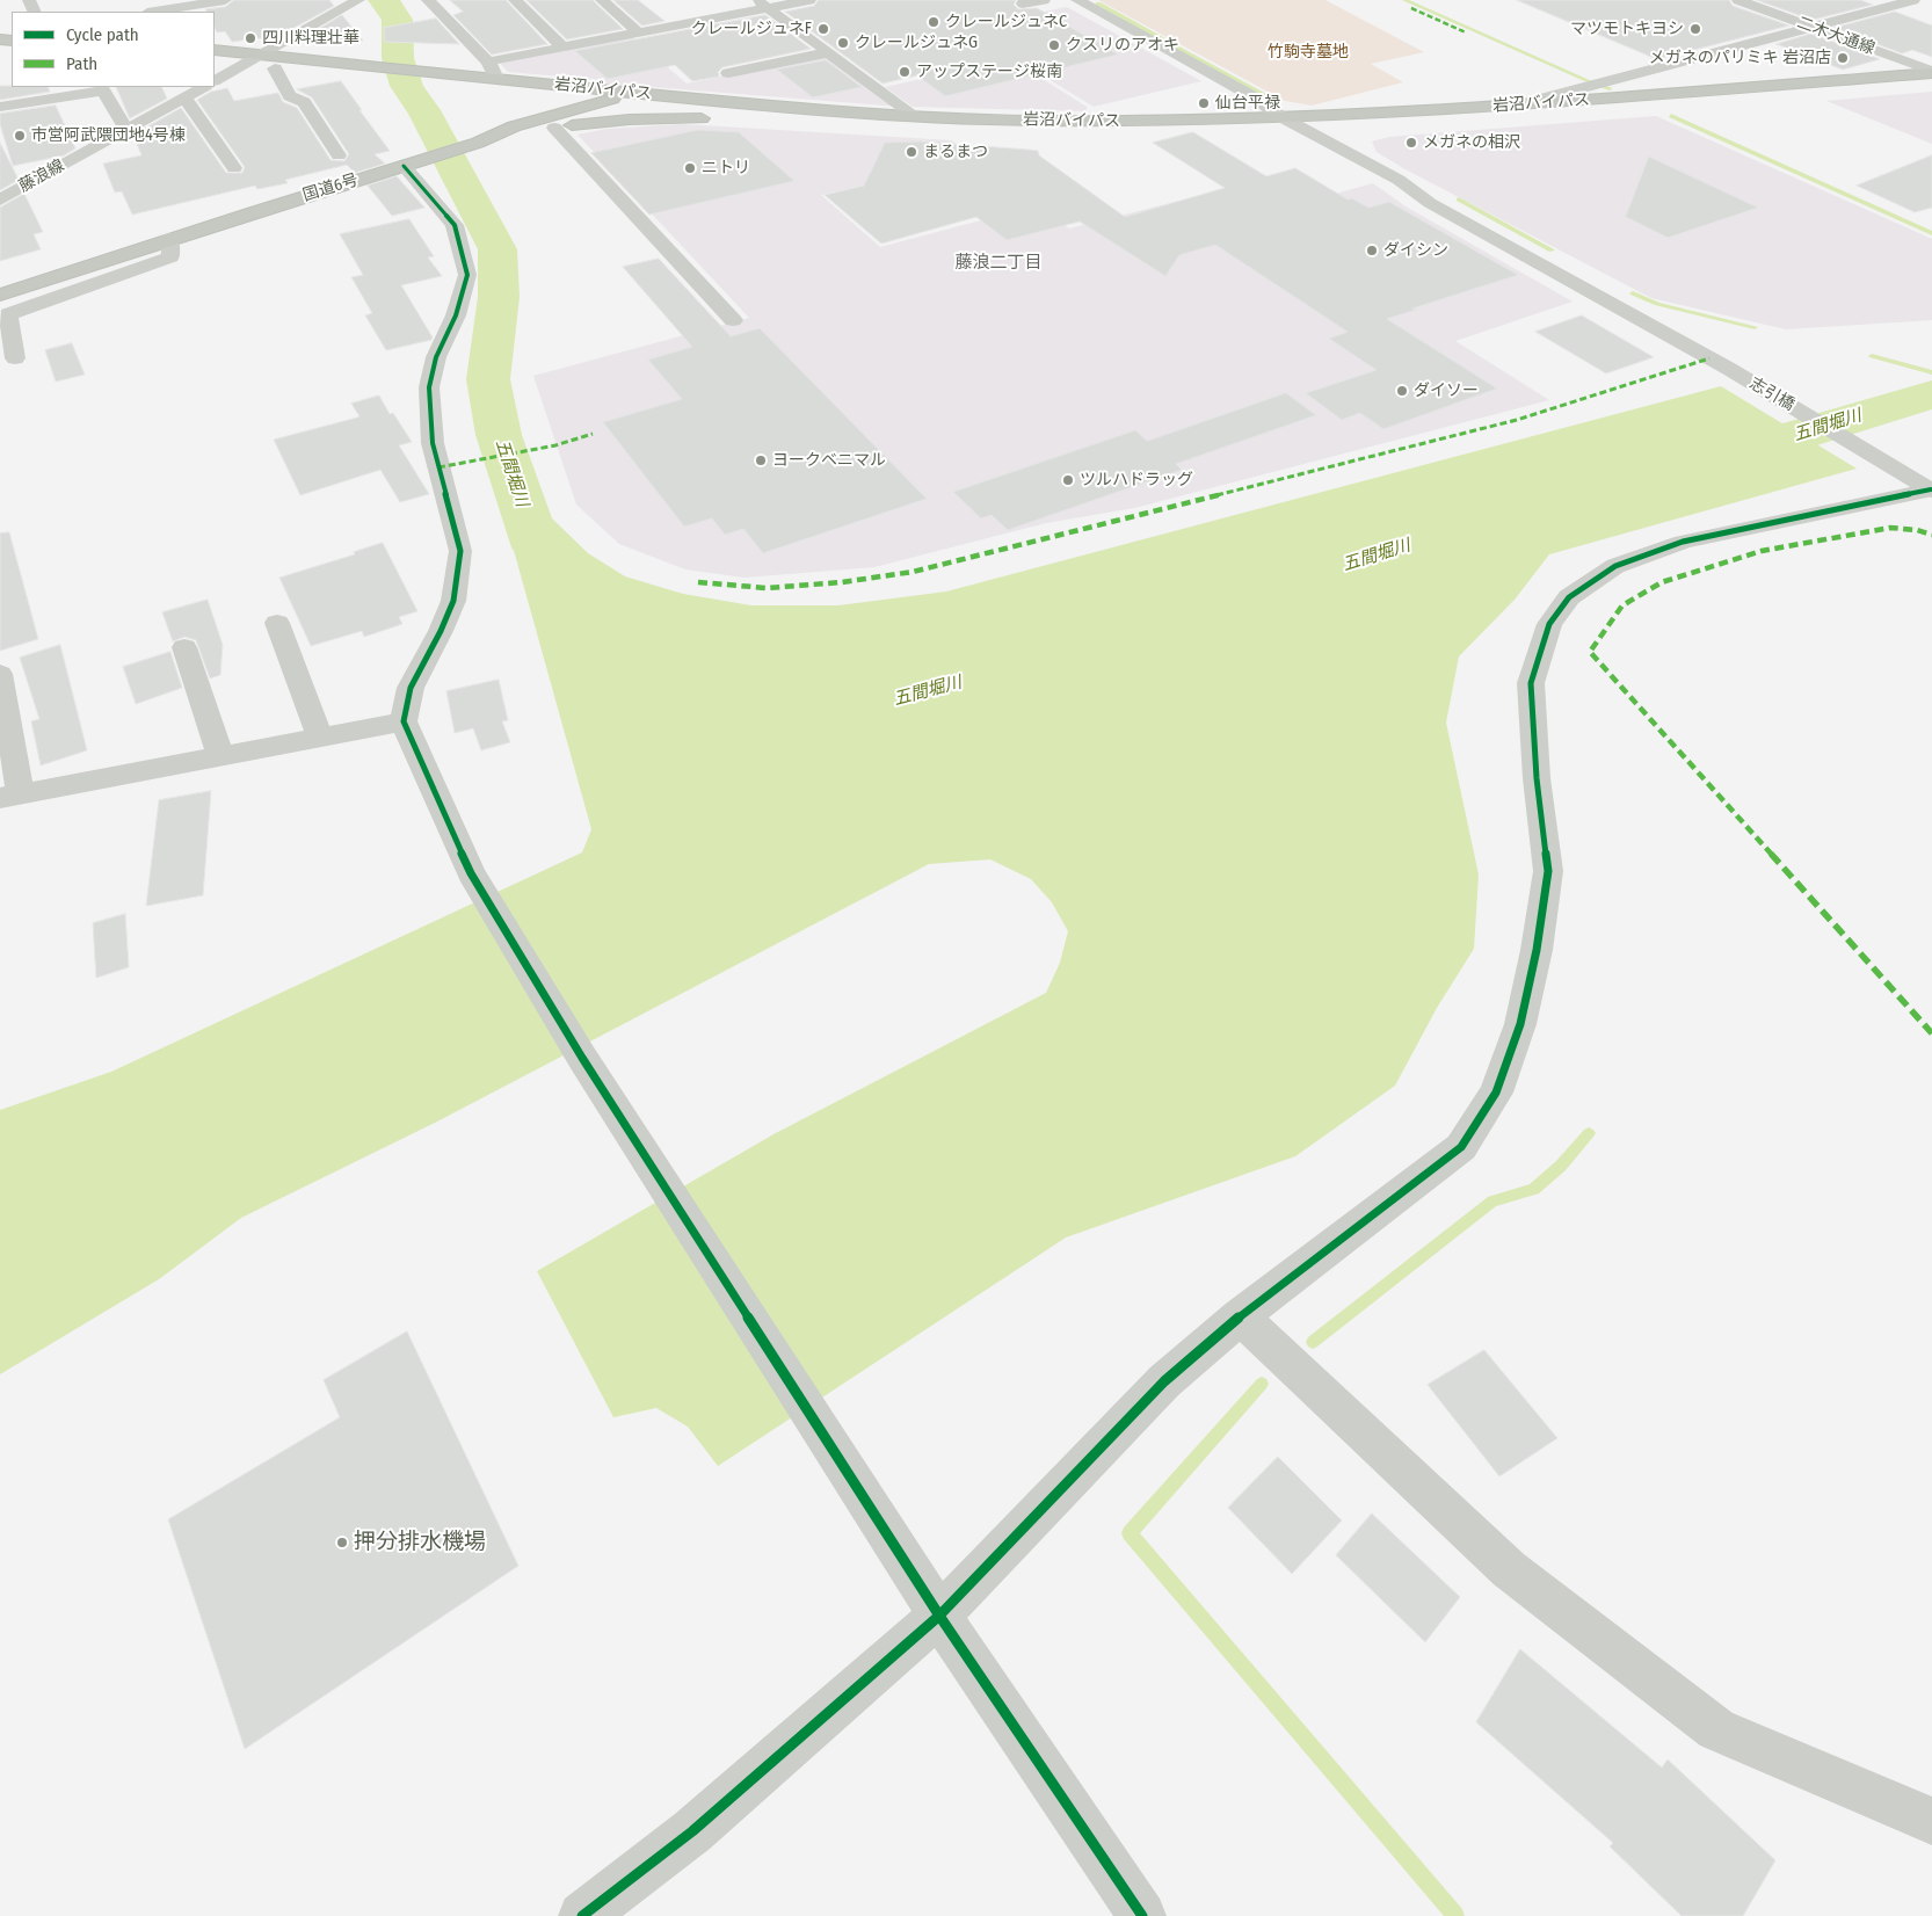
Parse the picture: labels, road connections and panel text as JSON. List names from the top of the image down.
{
  "streets": {
    "highway": ["岩沼バイパス", "国道6号"],
    "street": ["二木大通線", "藤浪線", "志引橋"]
  },
  "crossings": [
    ["二木大通線", "岩沼バイパス"],
    ["岩沼バイパス", "国道6号"],
    ["岩沼バイパス", "志引橋"]
  ],
  "districts": ["藤浪二丁目"],
  "water": ["五間堀川"],
  "parks": ["竹駒寺墓地"],
  "places": [
    "クレールジュネC",
    "クレールジュネF",
    "マツモトキヨシ",
    "四川料理壮華",
    "クレールジュネG",
    "クスリのアオキ",
    "メガネのパリミキ 岩沼店",
    "アップステージ桜南",
    "仙台平禄",
    "市営阿武隈団地4号棟",
    "メガネの相沢",
    "まるまつ",
    "ニトリ",
    "ダイシン",
    "ダイソー",
    "ヨークベニマル",
    "ツルハドラッグ",
    "押分排水機場"
  ],
  "legend": ["Cycle path", "Path"]
}
